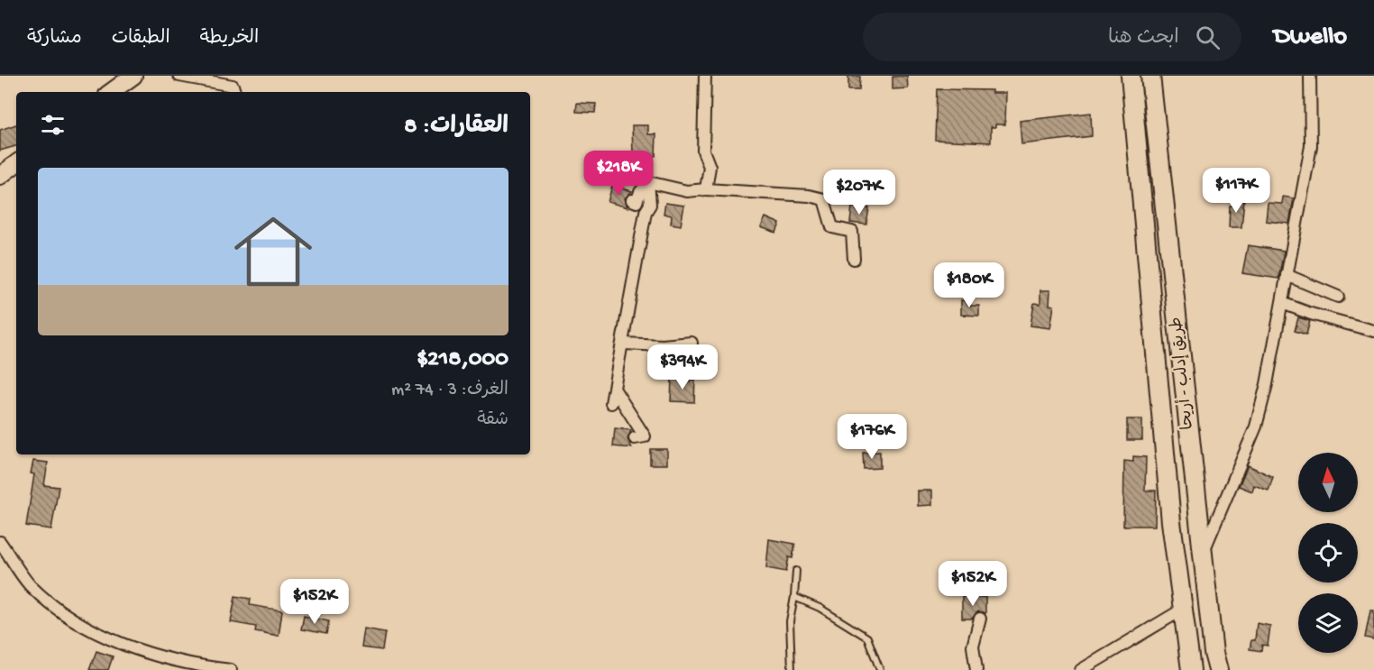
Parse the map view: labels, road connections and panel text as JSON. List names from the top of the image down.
{
  "streets": {
    "main road": ["طريق إدلب - أريحا"]
  },
  "north": "top",
  "page": {
    "header": "Dwello",
    "search": "ابحث هنا",
    "nav": ["الخريطة", "الطبقات", "مشاركة"],
    "heading": "العقارات: 8",
    "price": [
      "$218K",
      "$117K",
      "$207K",
      "$180K",
      "$394K",
      "$176K",
      "$152K",
      "$152K"
    ],
    "list": [
      {
        "name": "$218,000",
        "note": "الغرف: 3 · 74 m² · شقة"
      }
    ]
  }
}
